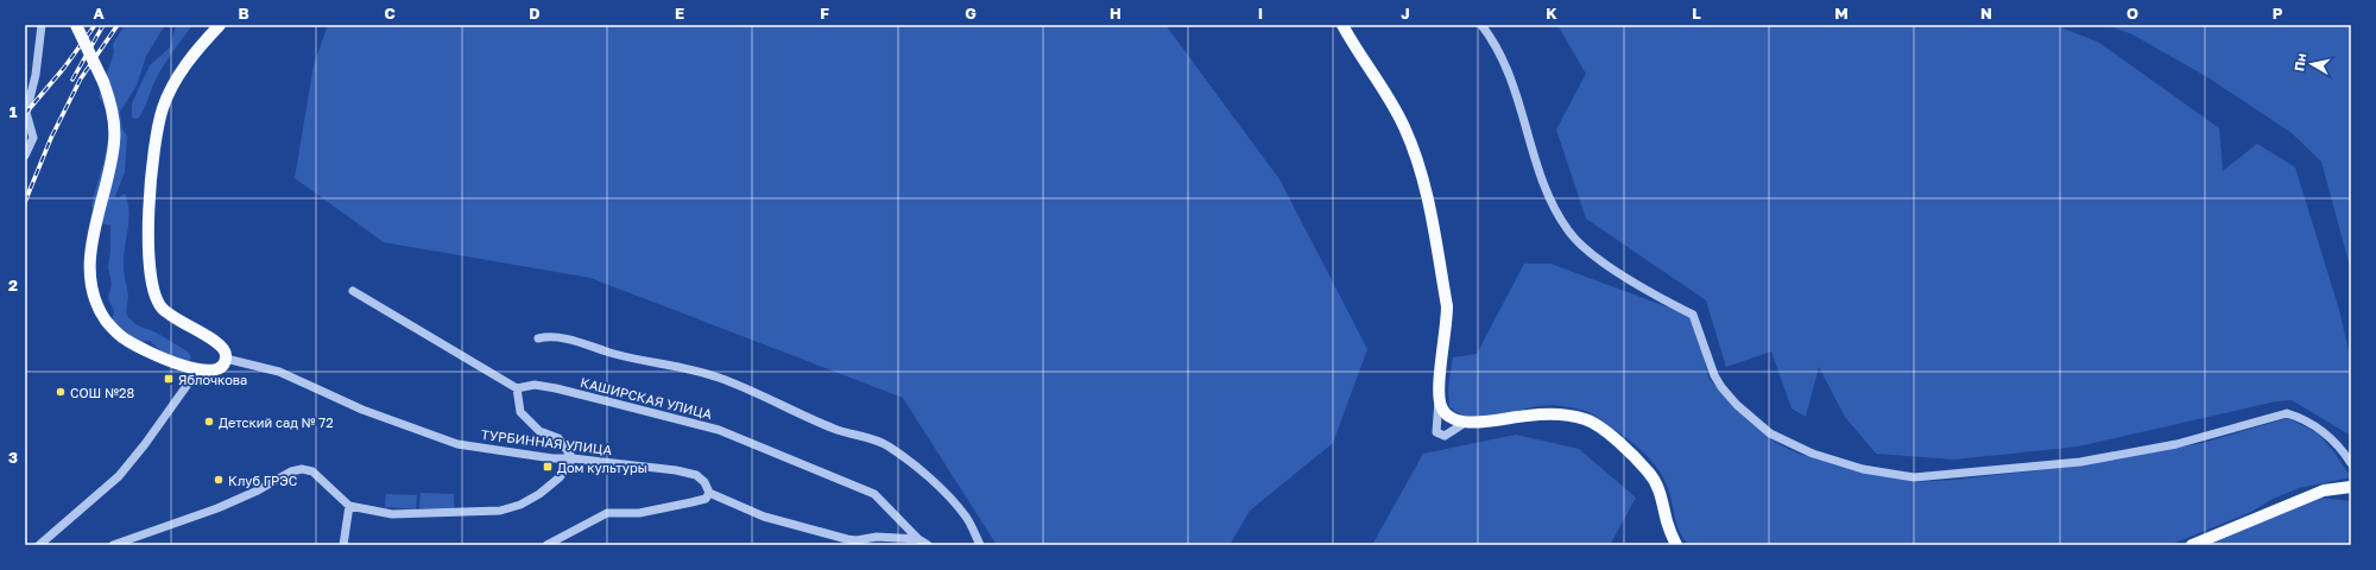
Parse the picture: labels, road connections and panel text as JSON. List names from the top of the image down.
{
  "streets": {
    "street": ["КАШИРСКАЯ УЛИЦА", "ТУРБИННАЯ УЛИЦА"]
  },
  "crossings": [
    ["КАШИРСКАЯ УЛИЦА", "ТУРБИННАЯ УЛИЦА"]
  ],
  "places": {
    "transit": ["Яблочкова", "Дом культуры"],
    "other": ["СОШ №28", "Детский сад № 72", "Клуб ГРЭС"]
  },
  "north": "left",
  "grid": {
    "columns": [
      "A",
      "B",
      "C",
      "D",
      "E",
      "F",
      "G",
      "H",
      "I",
      "J",
      "K",
      "L",
      "M",
      "N",
      "O",
      "P"
    ],
    "rows": ["1", "2", "3"]
  }
}
